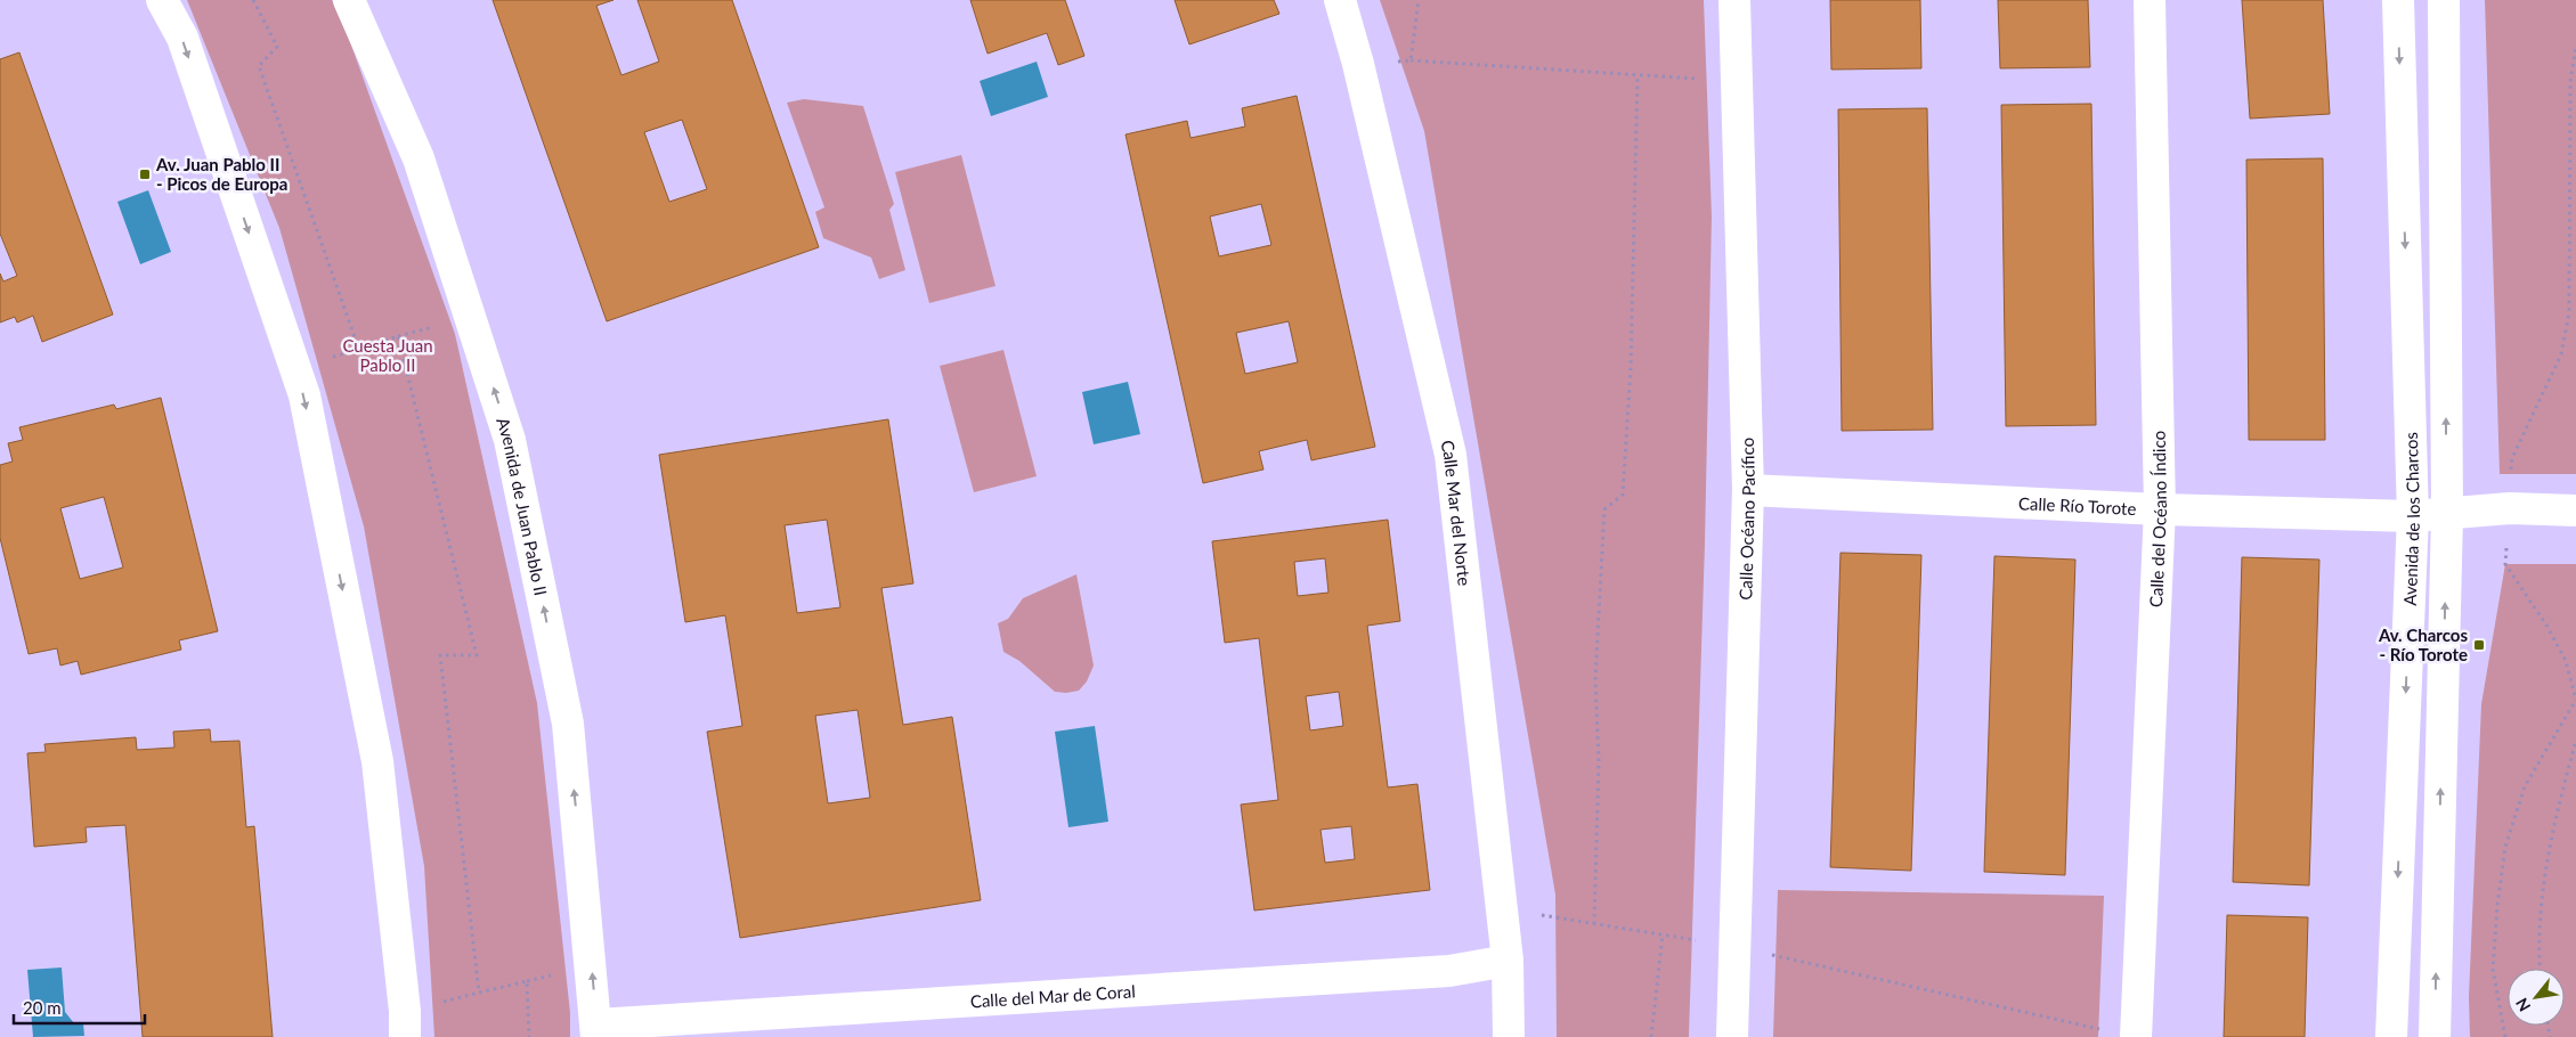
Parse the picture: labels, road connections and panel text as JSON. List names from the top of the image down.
{
  "streets": {
    "street": [
      "Calle Río Torote",
      "Avenida de Juan Pablo II",
      "Calle Mar del Norte",
      "Calle Océano Pacífico",
      "Calle del Océano Índico",
      "Avenida de los Charcos",
      "Calle del Mar de Coral"
    ]
  },
  "crossings": [
    ["Calle Río Torote", "Calle Océano Pacífico"],
    ["Calle Río Torote", "Calle del Océano Índico"],
    ["Calle Río Torote", "Avenida de los Charcos"],
    ["Avenida de Juan Pablo II", "Calle del Mar de Coral"],
    ["Calle Mar del Norte", "Calle del Mar de Coral"]
  ],
  "parks": ["Cuesta Juan Pablo II"],
  "places": {
    "transit": ["Av. Juan Pablo II - Picos de Europa", "Av. Charcos - Río Torote"]
  },
  "scale_bar": "20 m",
  "north": "bottom left"
}
